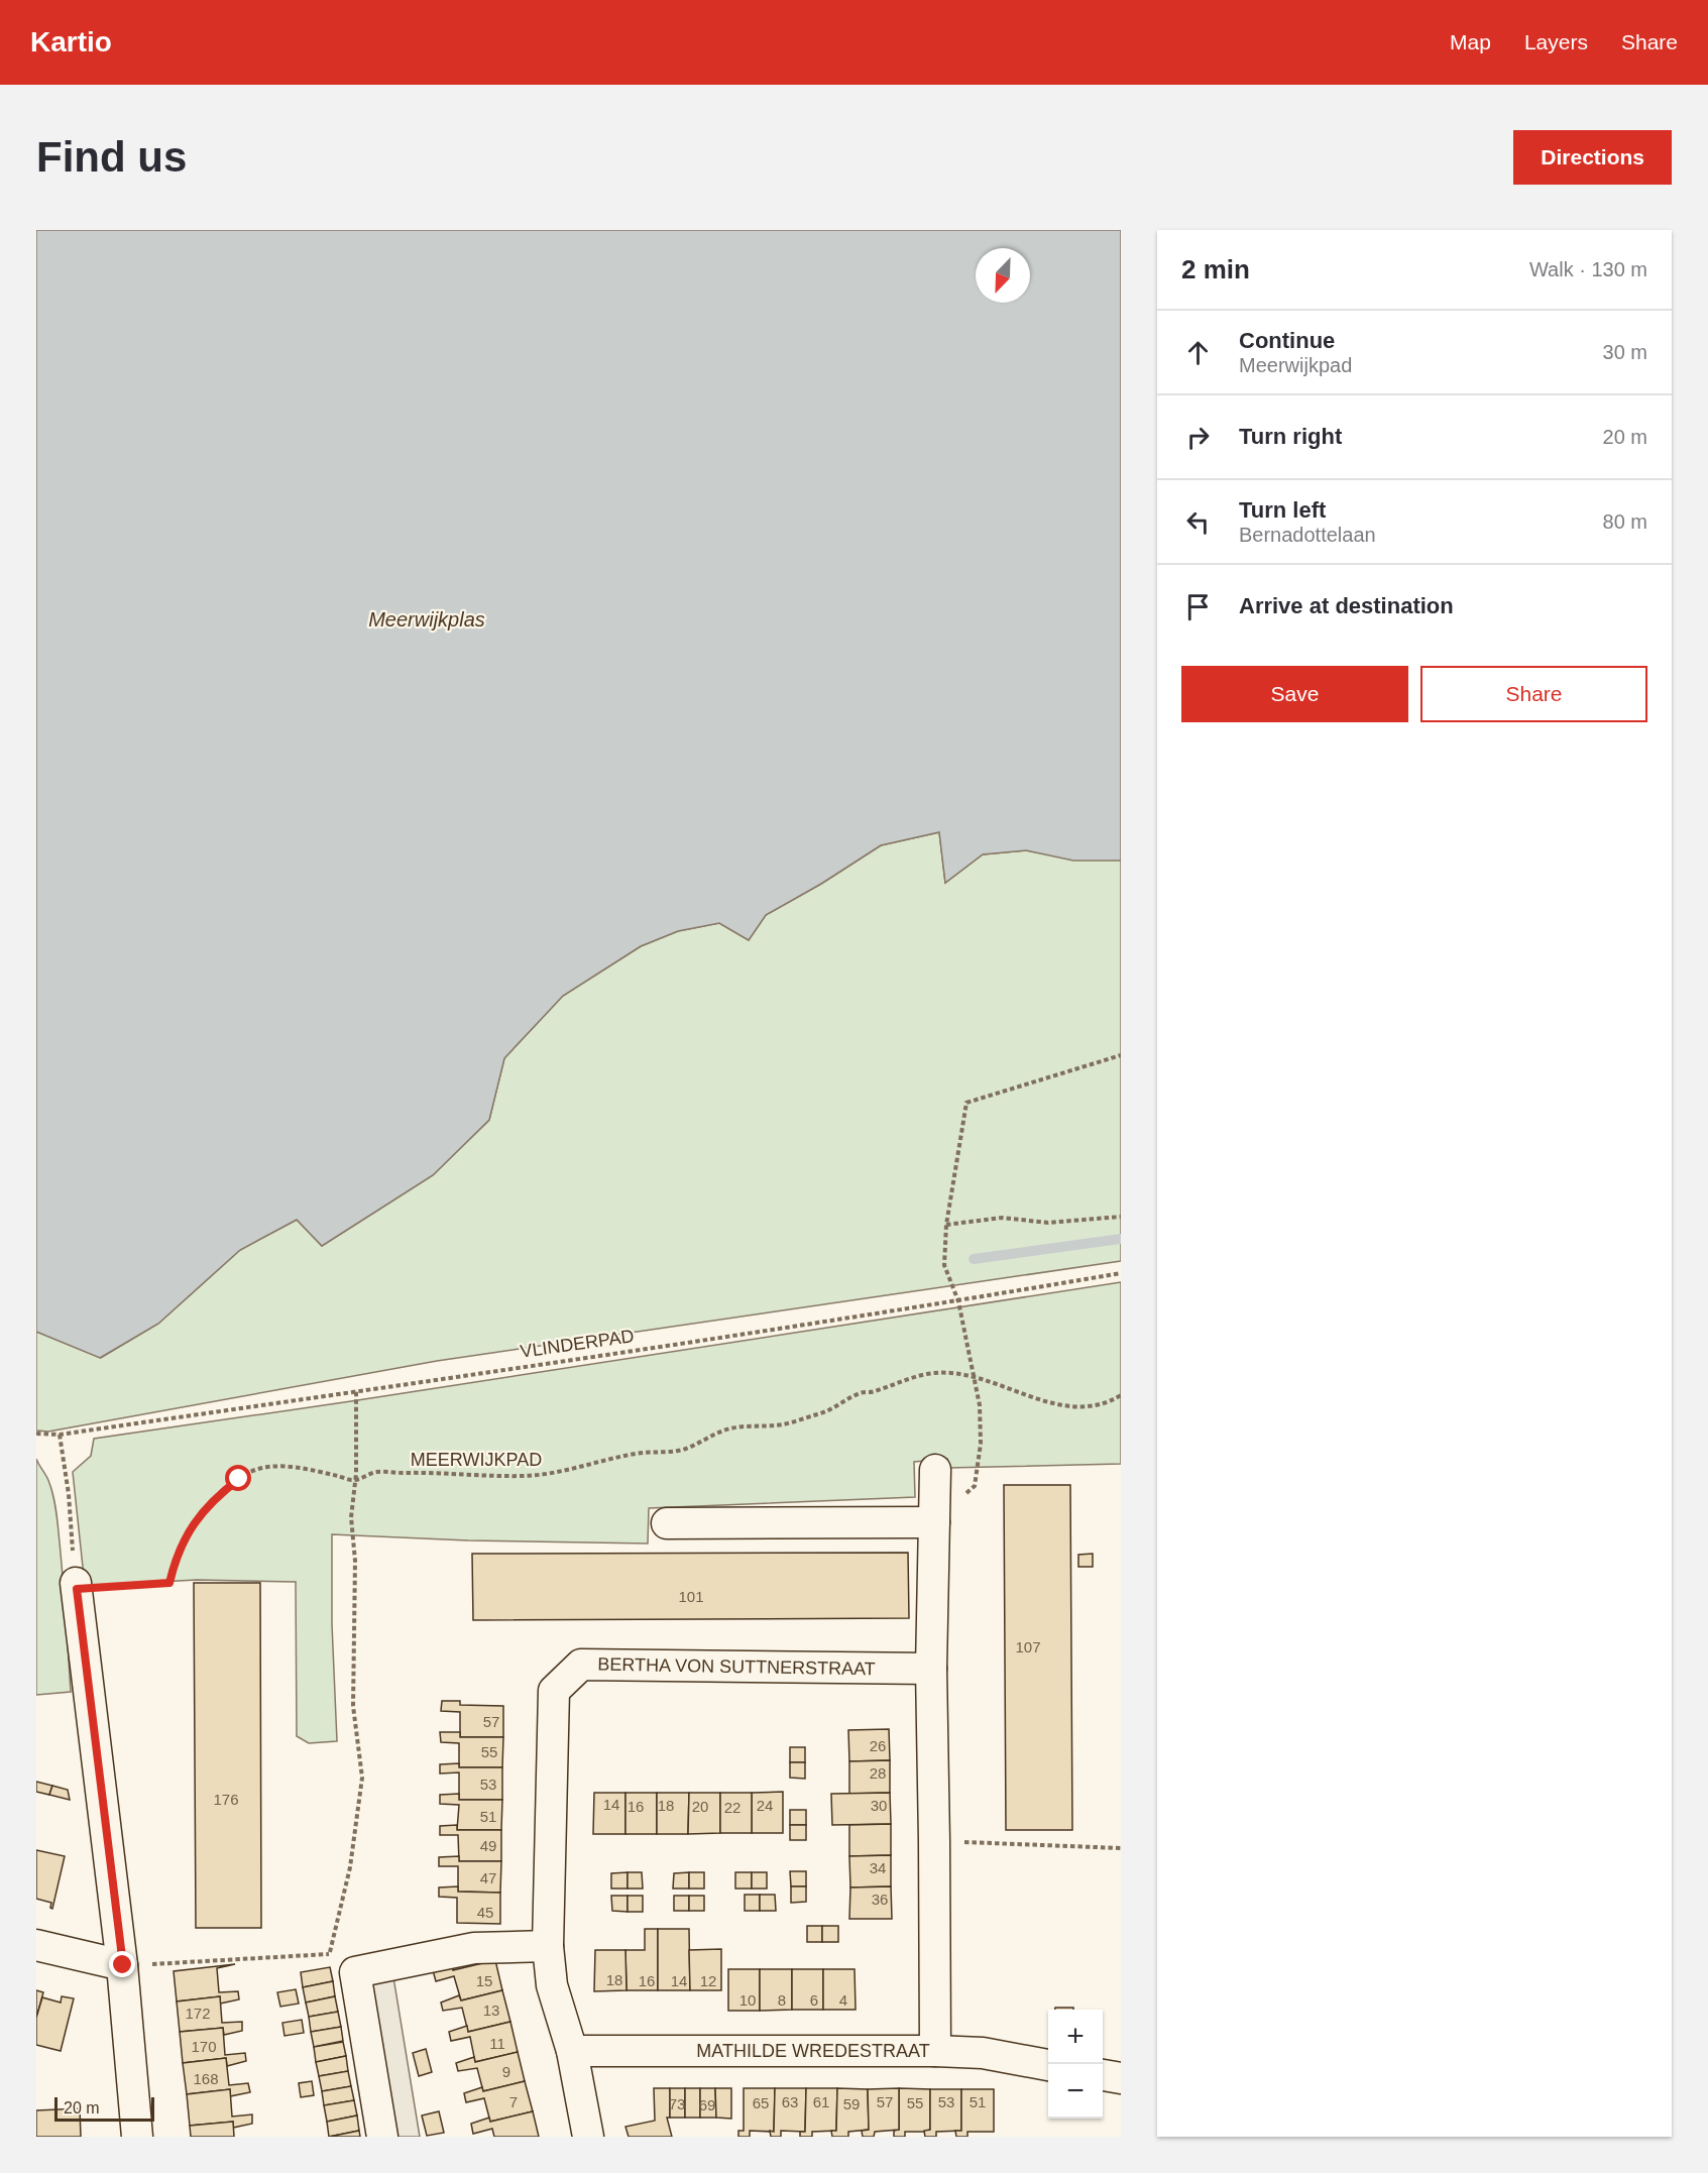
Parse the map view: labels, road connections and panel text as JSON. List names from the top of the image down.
{
  "streets": {
    "street": ["BERTHA VON SUTTNERSTRAAT", "MATHILDE WREDESTRAAT"],
    "path": ["VLINDERPAD", "MEERWIJKPAD"]
  },
  "crossings": [
    ["BERTHA VON SUTTNERSTRAAT", "MATHILDE WREDESTRAAT"]
  ],
  "water": ["Meerwijkplas"],
  "house_numbers": [
    "101",
    "107",
    "57",
    "26",
    "55",
    "28",
    "53",
    "176",
    "14",
    "18",
    "24",
    "30",
    "16",
    "20",
    "22",
    "51",
    "49",
    "34",
    "47",
    "36",
    "45",
    "18",
    "15",
    "16",
    "14",
    "12",
    "10",
    "8",
    "6",
    "4",
    "13",
    "172",
    "11",
    "170",
    "9",
    "168",
    "7",
    "63",
    "61",
    "57",
    "53",
    "51",
    "65",
    "55",
    "73",
    "59",
    "69"
  ],
  "scale_bar": "20 m",
  "north": "bottom left",
  "page": {
    "header": "Kartio",
    "nav": ["Map", "Layers", "Share"],
    "buttons": [
      "Directions",
      ["Save", "Share"]
    ],
    "title": "Find us",
    "heading": ["2 min", "Walk · 130 m"],
    "list": [
      ["Continue", "Meerwijkpad", "30 m"],
      ["Turn right", "20 m"],
      ["Turn left", "Bernadottelaan", "80 m"],
      "Arrive at destination"
    ],
    "map_buttons": ["+", "−"],
    "scale": "20 m"
  }
}
